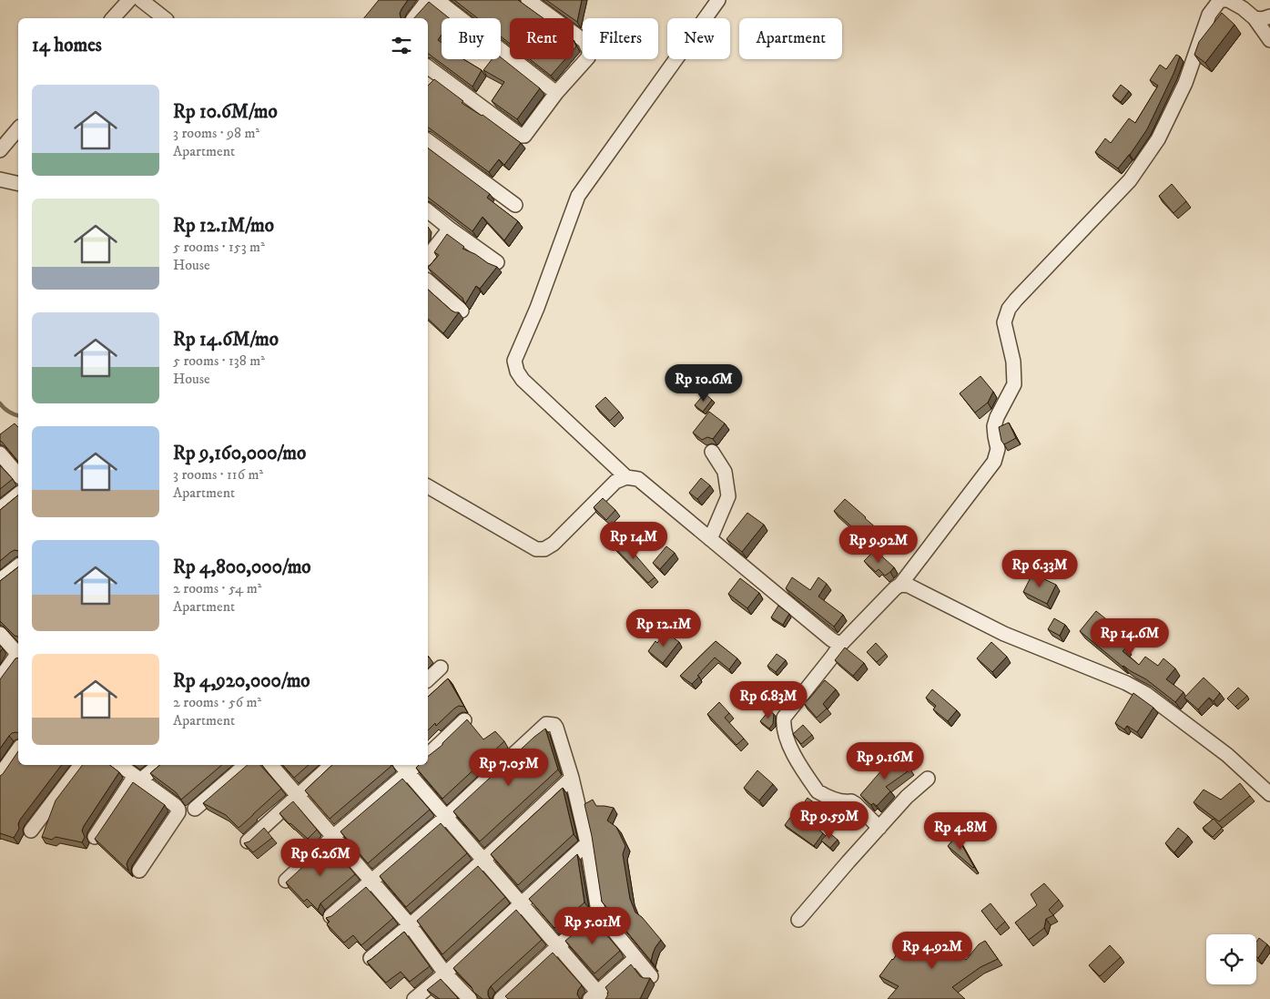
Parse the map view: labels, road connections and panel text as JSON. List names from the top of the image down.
{
  "page": {
    "chip": [
      "Buy",
      "Rent",
      "Filters",
      "New",
      "Apartment"
    ],
    "heading": "14 homes",
    "list": [
      {
        "name": "Rp 10.6M/mo",
        "note": "3 rooms · 98 m² · Apartment"
      },
      {
        "name": "Rp 12.1M/mo",
        "note": "5 rooms · 153 m² · House"
      },
      {
        "name": "Rp 14.6M/mo",
        "note": "5 rooms · 138 m² · House"
      },
      {
        "name": "Rp 9,160,000/mo",
        "note": "3 rooms · 116 m² · Apartment"
      },
      {
        "name": "Rp 4,800,000/mo",
        "note": "2 rooms · 54 m² · Apartment"
      },
      {
        "name": "Rp 4,920,000/mo",
        "note": "2 rooms · 56 m² · Apartment"
      }
    ],
    "price": [
      "Rp 10.6M",
      "Rp 14M",
      "Rp 9.92M",
      "Rp 6.33M",
      "Rp 12.1M",
      "Rp 14.6M",
      "Rp 6.83M",
      "Rp 9.16M",
      "Rp 7.05M",
      "Rp 9.59M",
      "Rp 4.8M",
      "Rp 6.26M",
      "Rp 5.01M",
      "Rp 4.92M"
    ]
  }
}
